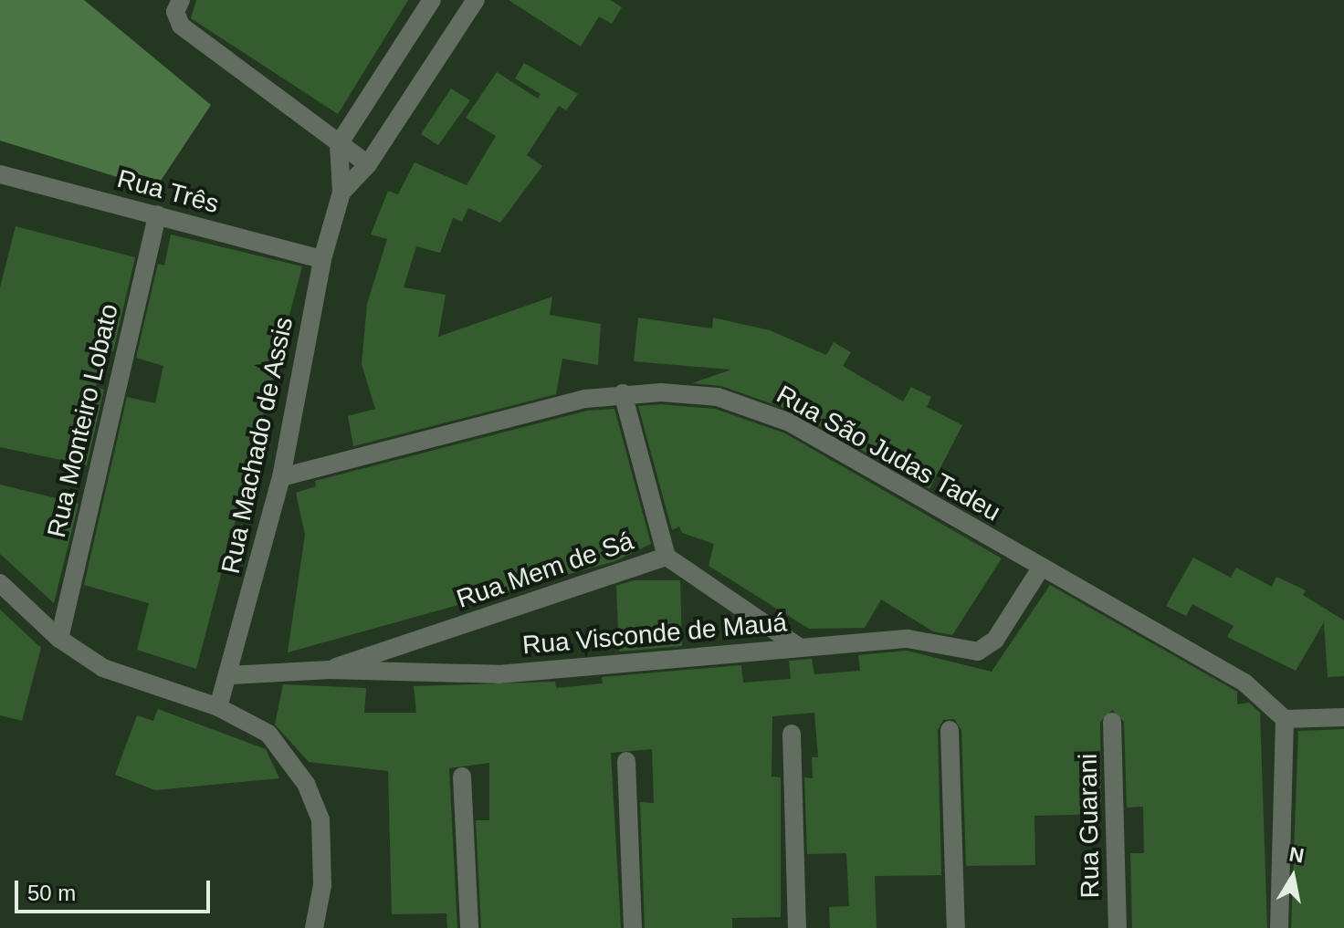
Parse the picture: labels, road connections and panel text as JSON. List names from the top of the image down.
{
  "streets": {
    "street": [
      "Rua Três",
      "Rua Monteiro Lobato",
      "Rua Machado de Assis",
      "Rua São Judas Tadeu",
      "Rua Mem de Sá",
      "Rua Visconde de Mauá",
      "Rua Guarani"
    ]
  },
  "crossings": [
    ["Rua Três", "Rua Monteiro Lobato"],
    ["Rua Três", "Rua Machado de Assis"],
    ["Rua Machado de Assis", "Rua São Judas Tadeu"],
    ["Rua Machado de Assis", "Rua Visconde de Mauá"],
    ["Rua São Judas Tadeu", "Rua Visconde de Mauá"],
    ["Rua Mem de Sá", "Rua Visconde de Mauá"]
  ],
  "scale_bar": "50 m",
  "north": "top"
}
